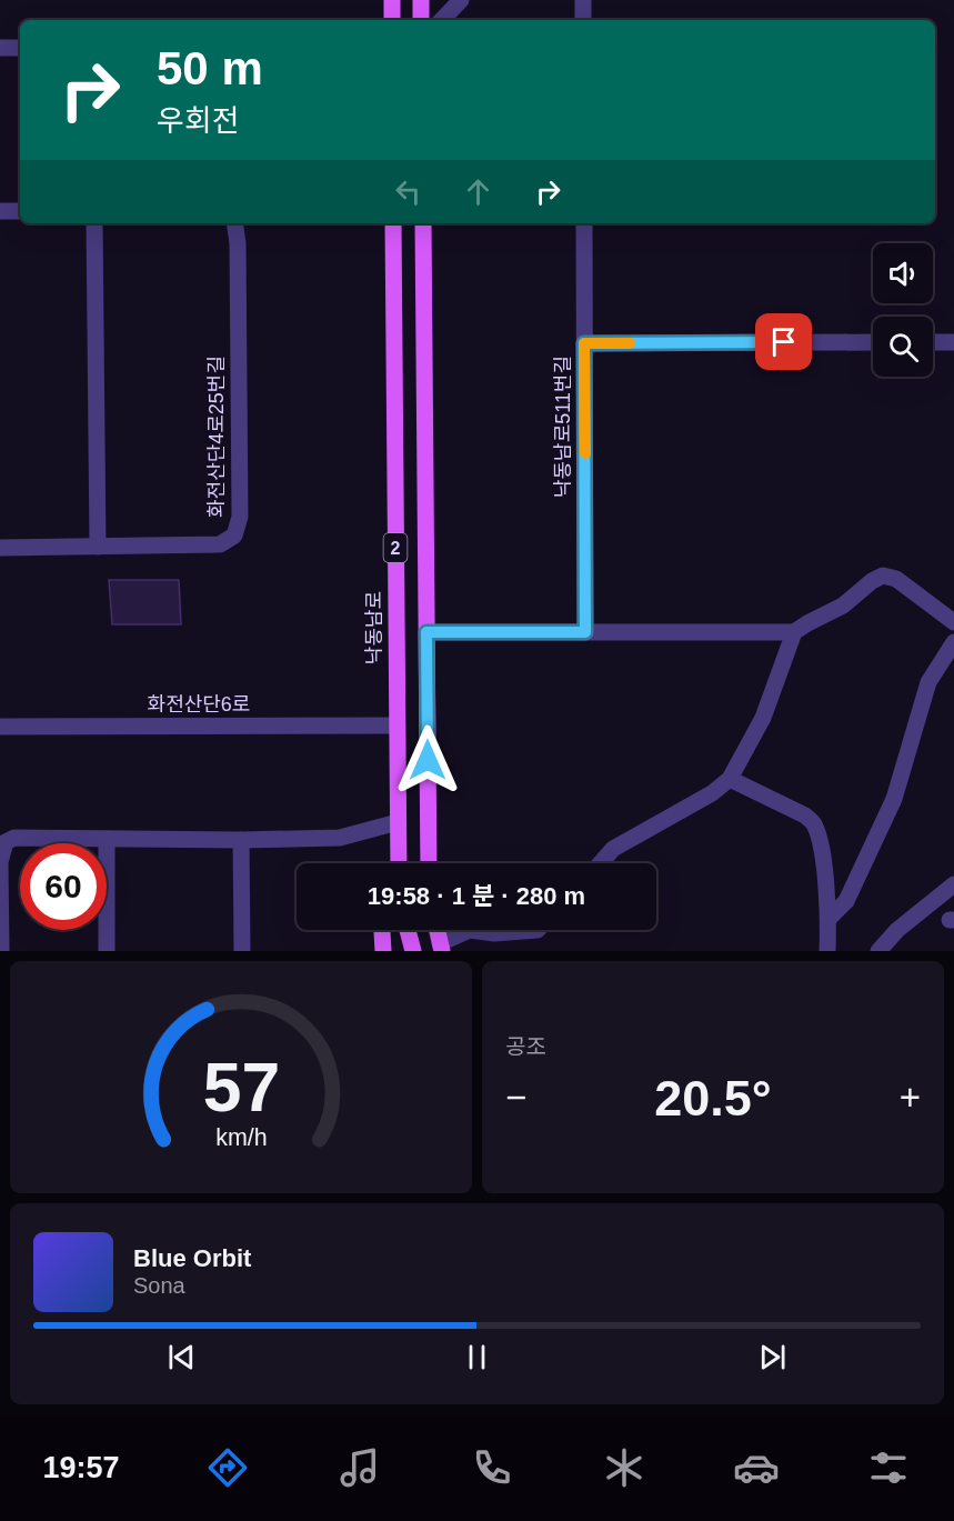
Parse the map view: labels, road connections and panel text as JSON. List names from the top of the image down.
{
  "streets": {
    "main road": ["2", "낙동남로"],
    "street": ["낙동남로511번길", "화전산단4로25번길", "화전산단6로"]
  },
  "crossings": [
    ["낙동남로", "화전산단6로"]
  ],
  "page": {
    "turn": ["50 m", "우회전"],
    "limit": "60",
    "trip": "19:58 · 1 분 · 280 m",
    "tile": "공조",
    "heat": ["−", "20.5°", "+"],
    "song": ["Blue Orbit", "Sona"],
    "tabs": "19:57",
    "gauge": ["57", "km/h"]
  }
}
